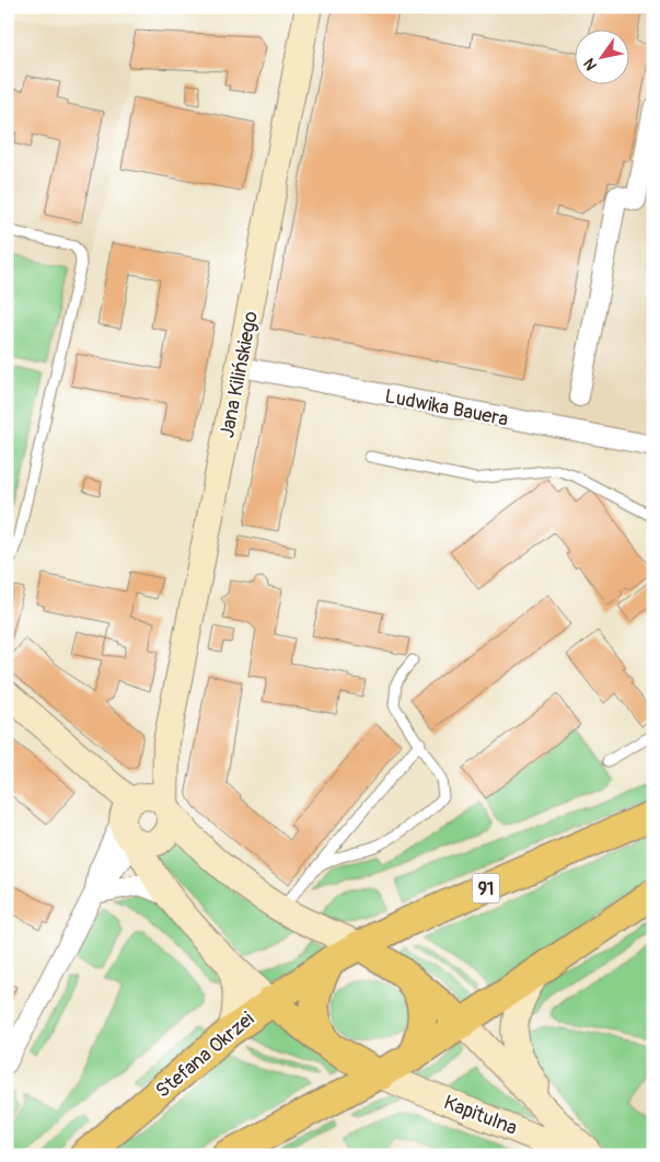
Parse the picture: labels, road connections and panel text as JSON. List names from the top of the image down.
{
  "streets": {
    "main road": ["91", "Stefana Okrzei"],
    "street": ["Jana Kilińskiego", "Ludwika Bauera", "Kapitulna"]
  },
  "crossings": [
    ["Jana Kilińskiego", "Ludwika Bauera"],
    ["91", "Stefana Okrzei"],
    ["91", "Kapitulna"],
    ["Stefana Okrzei", "Kapitulna"]
  ],
  "north": "bottom left"
}
